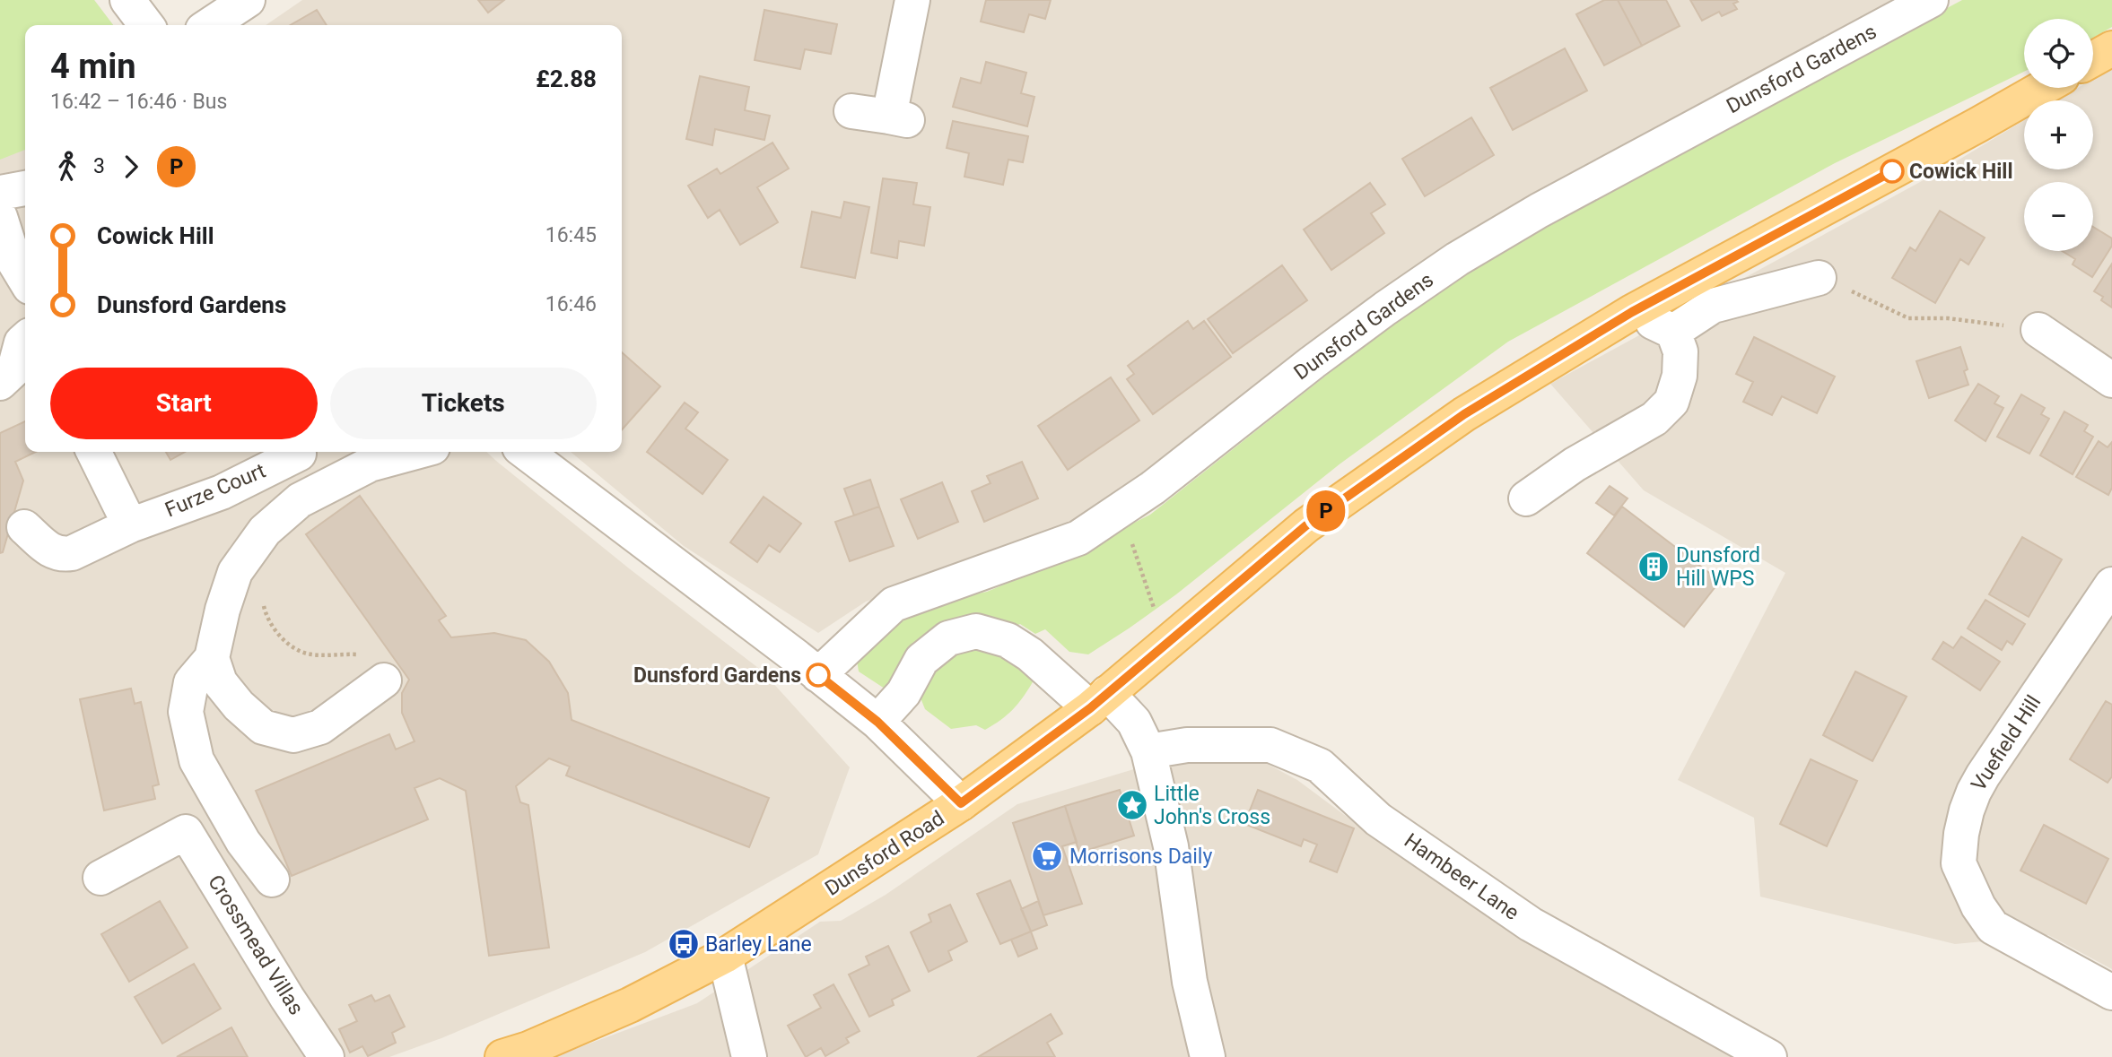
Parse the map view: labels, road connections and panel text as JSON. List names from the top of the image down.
{
  "streets": {
    "main road": ["Dunsford Road"],
    "street": [
      "Dunsford Gardens",
      "Furze Court",
      "Vuefield Hill",
      "Hambeer Lane",
      "Crossmead Villas"
    ]
  },
  "places": {
    "other": ["Cowick Hill", "Dunsford Gardens"],
    "building": ["Dunsford Hill WPS"],
    "place": ["Little John's Cross"],
    "supermarket": ["Morrisons Daily"],
    "bus stop": ["Barley Lane"]
  },
  "lines": ["bus line P"],
  "page": {
    "on_map": "P",
    "map_buttons": ["+", "−"],
    "heading": ["4 min", "16:42 – 16:46 · Bus", "£2.88"],
    "legs": ["3", "P"],
    "list": [
      {
        "name": "Cowick Hill",
        "value": "16:45"
      },
      {
        "name": "Dunsford Gardens",
        "value": "16:46"
      }
    ],
    "buttons": ["Start", "Tickets"]
  }
}
